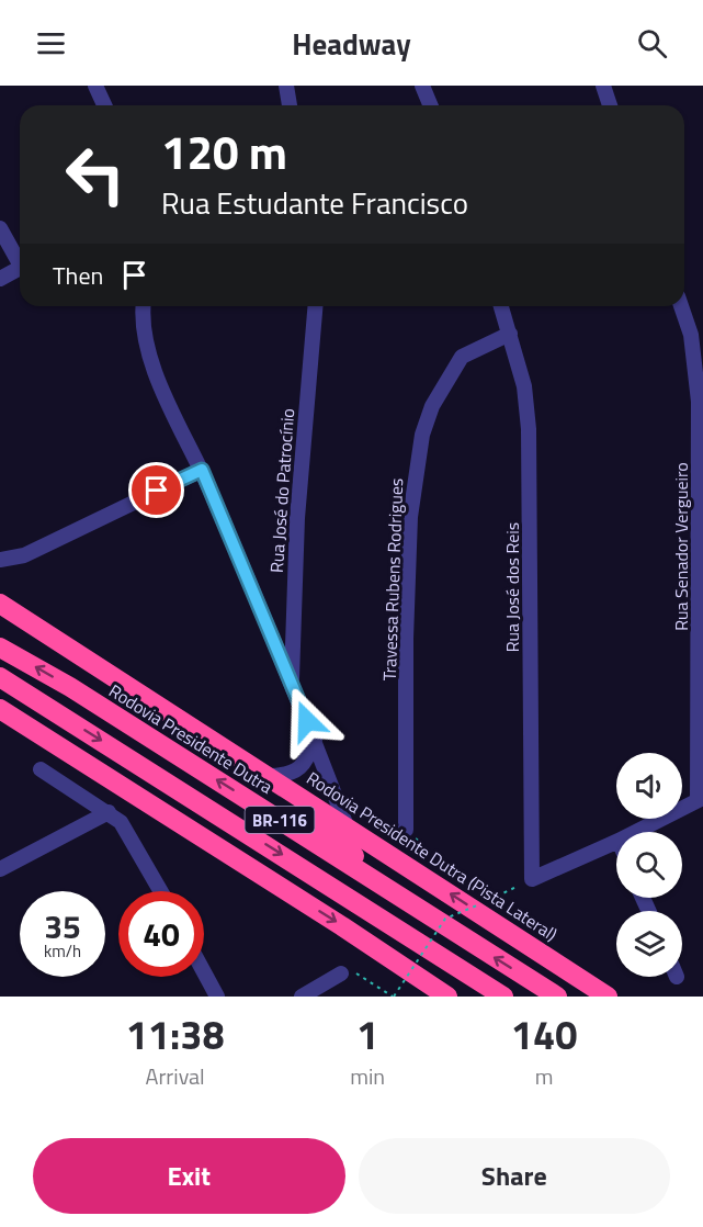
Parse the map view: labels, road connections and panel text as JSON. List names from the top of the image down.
{
  "streets": {
    "highway": ["Rodovia Presidente Dutra", "BR-116", "Rodovia Presidente Dutra (Pista Lateral)"],
    "street": [
      "Rua José do Patrocínio",
      "Rua Senador Vergueiro",
      "Travessa Rubens Rodrigues",
      "Rua José dos Reis"
    ]
  },
  "crossings": [
    ["Travessa Rubens Rodrigues", "Rua José dos Reis"]
  ],
  "page": {
    "header": "Headway",
    "turn": ["120 m", "Rua Estudante Francisco"],
    "then": "Then",
    "speed": "35 km/h",
    "limit": "40",
    "eta": [
      "11:38",
      "Arrival",
      "1",
      "min",
      "140",
      "m"
    ],
    "buttons": ["Exit", "Share"]
  }
}
